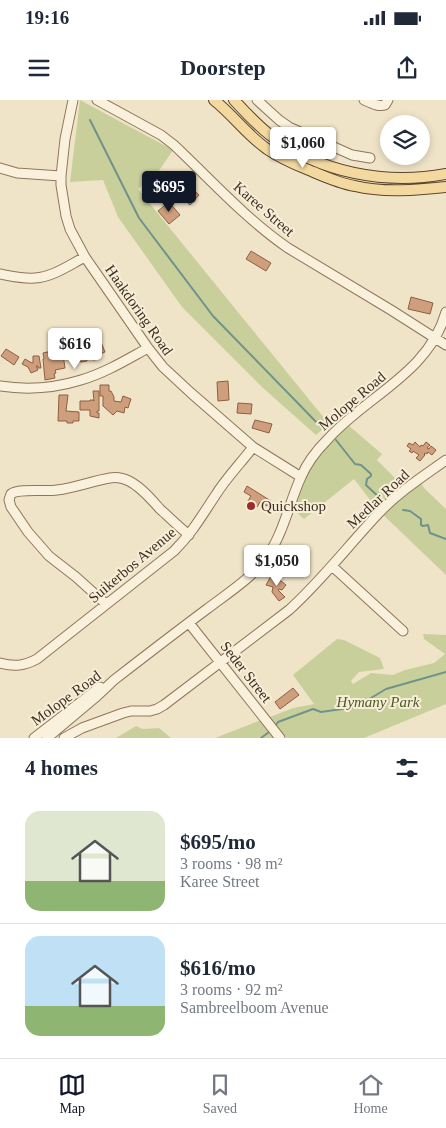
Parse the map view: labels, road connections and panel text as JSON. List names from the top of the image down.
{
  "streets": {
    "street": [
      "Karee Street",
      "Haakdoring Road",
      "Molope Road",
      "Medlar Road",
      "Suikerbos Avenue",
      "Seder Street"
    ]
  },
  "crossings": [
    ["Karee Street", "Molope Road"],
    ["Haakdoring Road", "Molope Road"],
    ["Haakdoring Road", "Suikerbos Avenue"],
    ["Molope Road", "Seder Street"],
    ["Medlar Road", "Seder Street"]
  ],
  "parks": ["Hymany Park"],
  "places": ["Quickshop"],
  "page": {
    "status": "19:16",
    "header": "Doorstep",
    "price": [
      "$1,060",
      "$695",
      "$616",
      "$1,050"
    ],
    "heading": "4 homes",
    "list": [
      {
        "name": "$695/mo",
        "note": "3 rooms · 98 m² · Karee Street"
      },
      {
        "name": "$616/mo",
        "note": "3 rooms · 92 m² · Sambreelboom Avenue"
      }
    ],
    "tabs": ["Map", "Saved", "Home"]
  }
}
